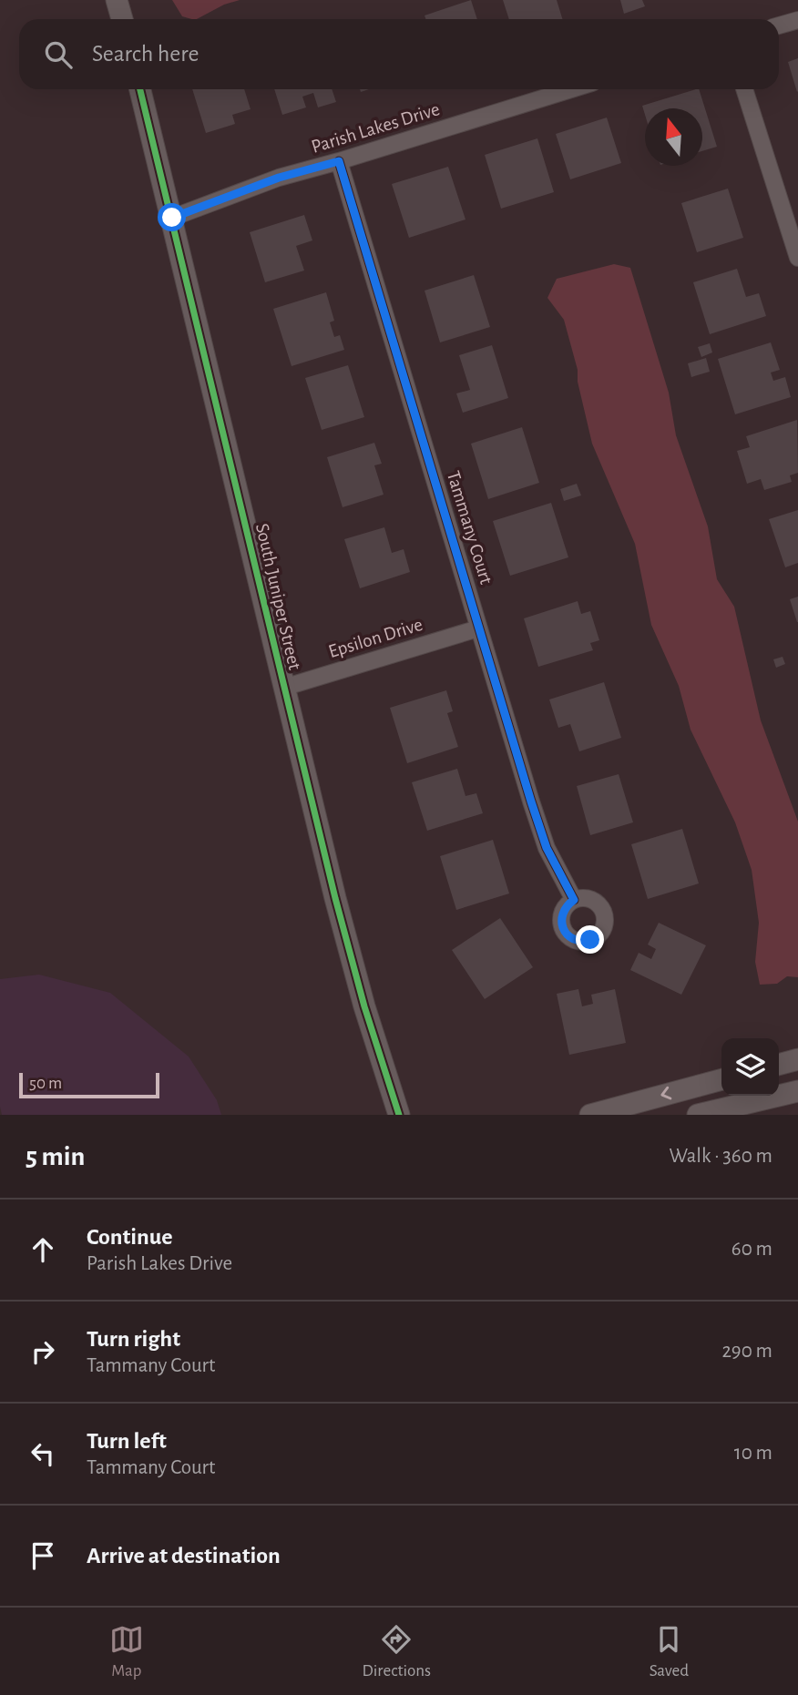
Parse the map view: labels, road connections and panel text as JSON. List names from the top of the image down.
{
  "streets": {
    "street": [
      "Parish Lakes Drive",
      "Tammany Court",
      "South Juniper Street",
      "Epsilon Drive"
    ]
  },
  "crossings": [
    ["Parish Lakes Drive", "Tammany Court"],
    ["Parish Lakes Drive", "South Juniper Street"],
    ["Tammany Court", "Epsilon Drive"],
    ["South Juniper Street", "Epsilon Drive"]
  ],
  "scale_bar": "50 m",
  "north": "top",
  "page": {
    "search": "Search here",
    "scale": "50 m",
    "heading": ["5 min", "Walk · 360 m"],
    "list": [
      ["Continue", "Parish Lakes Drive", "60 m"],
      ["Turn right", "Tammany Court", "290 m"],
      ["Turn left", "Tammany Court", "10 m"],
      "Arrive at destination"
    ],
    "nav": ["Map", "Directions", "Saved"]
  }
}
